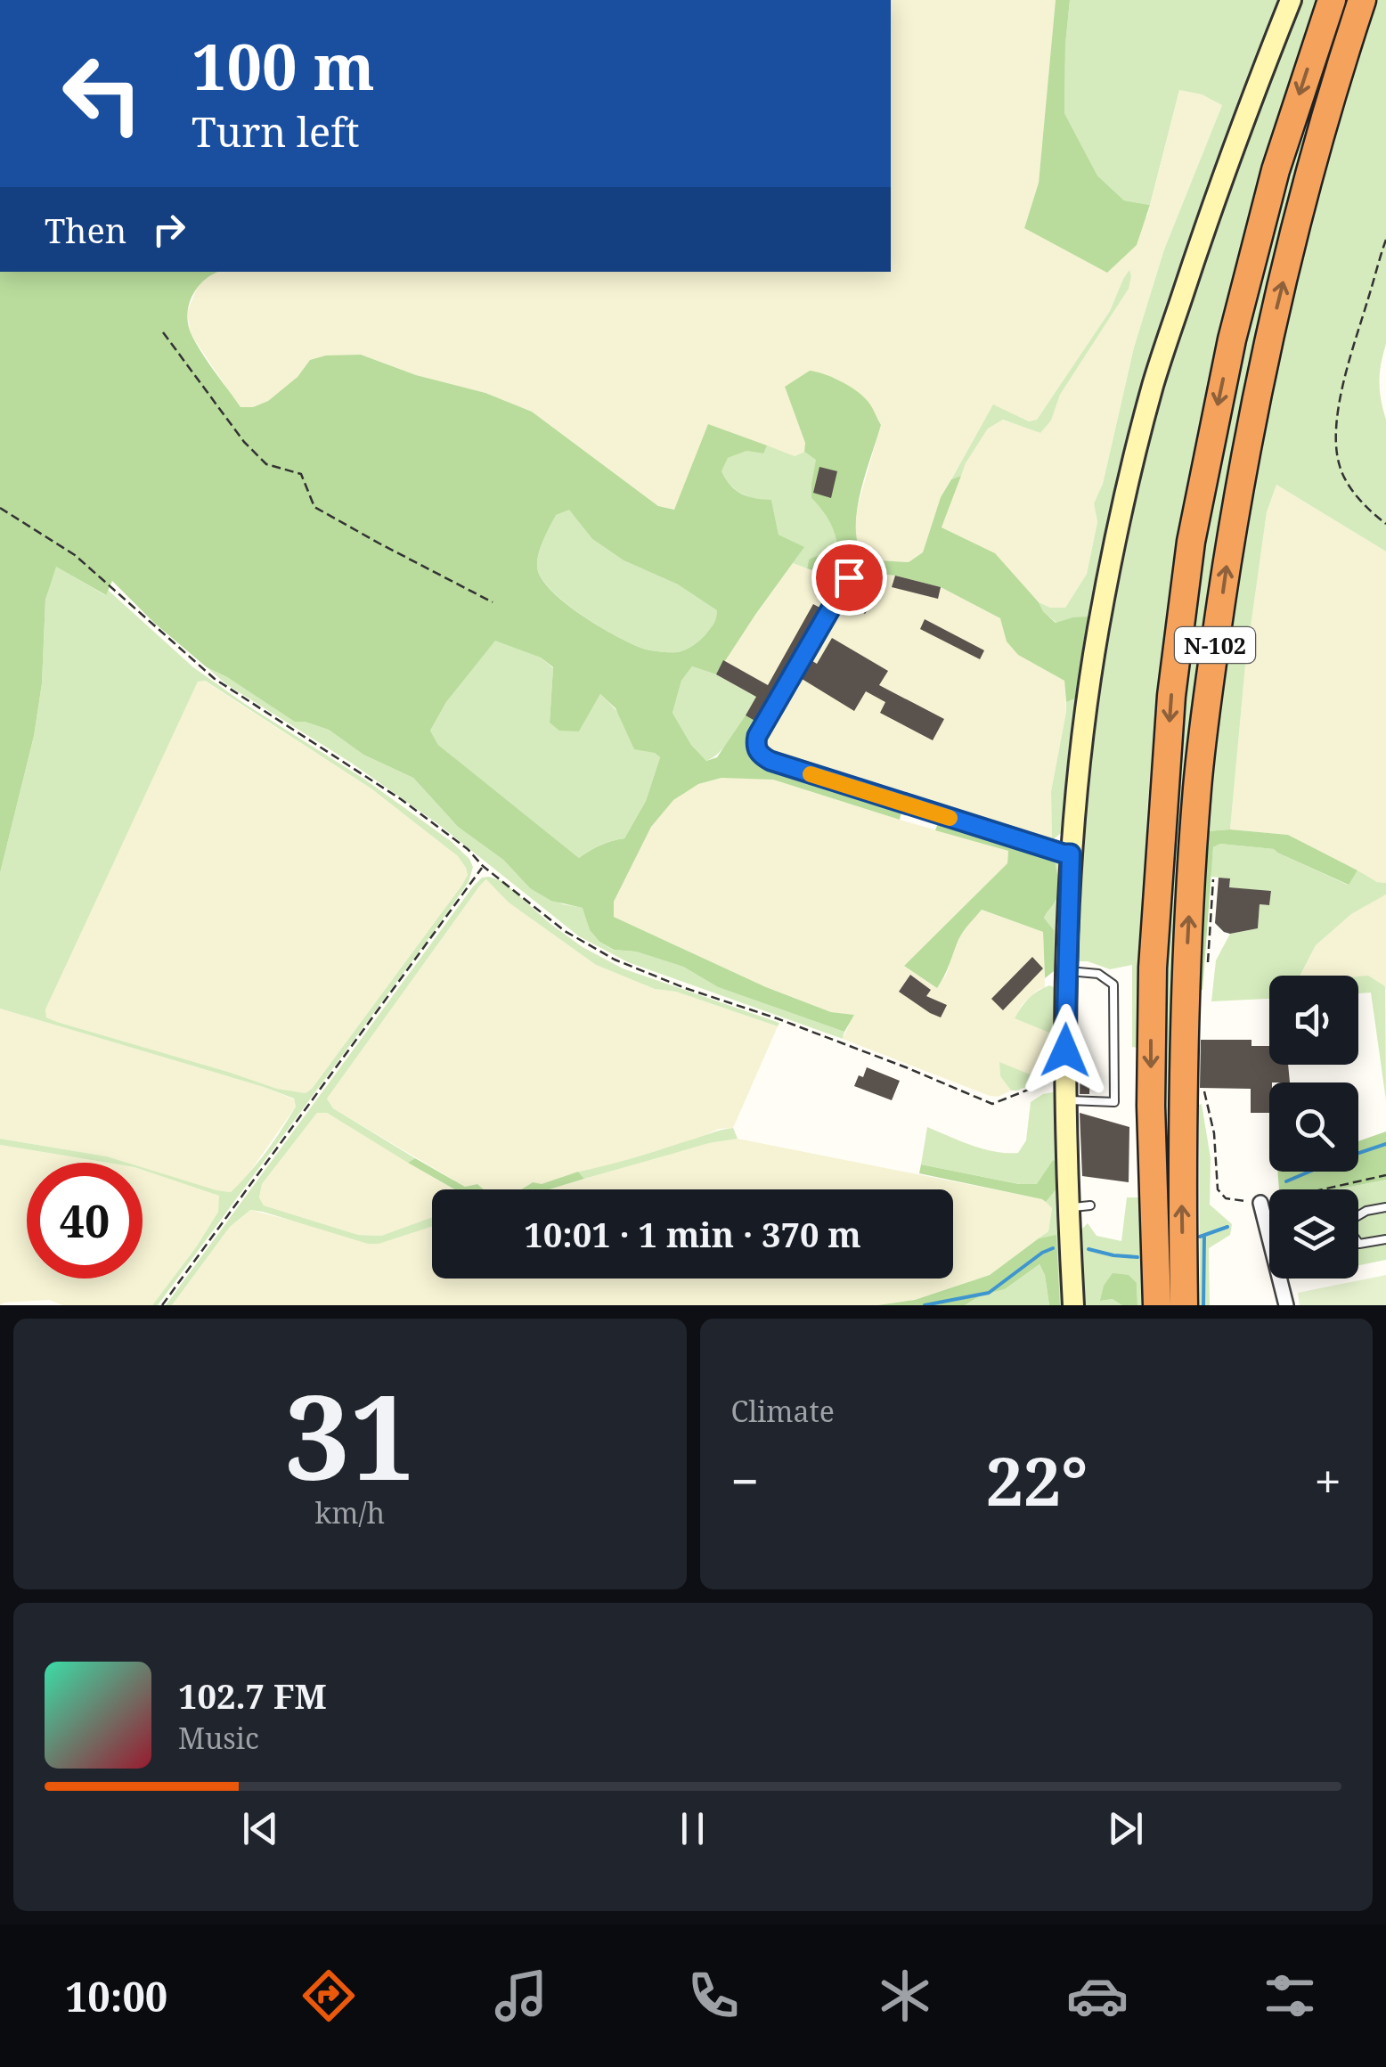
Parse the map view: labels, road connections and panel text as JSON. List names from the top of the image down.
{
  "streets": {
    "highway": ["N-102"]
  },
  "page": {
    "turn": ["100 m", "Turn left"],
    "then": "Then",
    "limit": "40",
    "trip": "10:01 · 1 min · 370 m",
    "tile": [
      ["31", "km/h"],
      "Climate"
    ],
    "heat": ["−", "22°", "+"],
    "song": ["102.7 FM", "Music"],
    "tabs": "10:00"
  }
}
